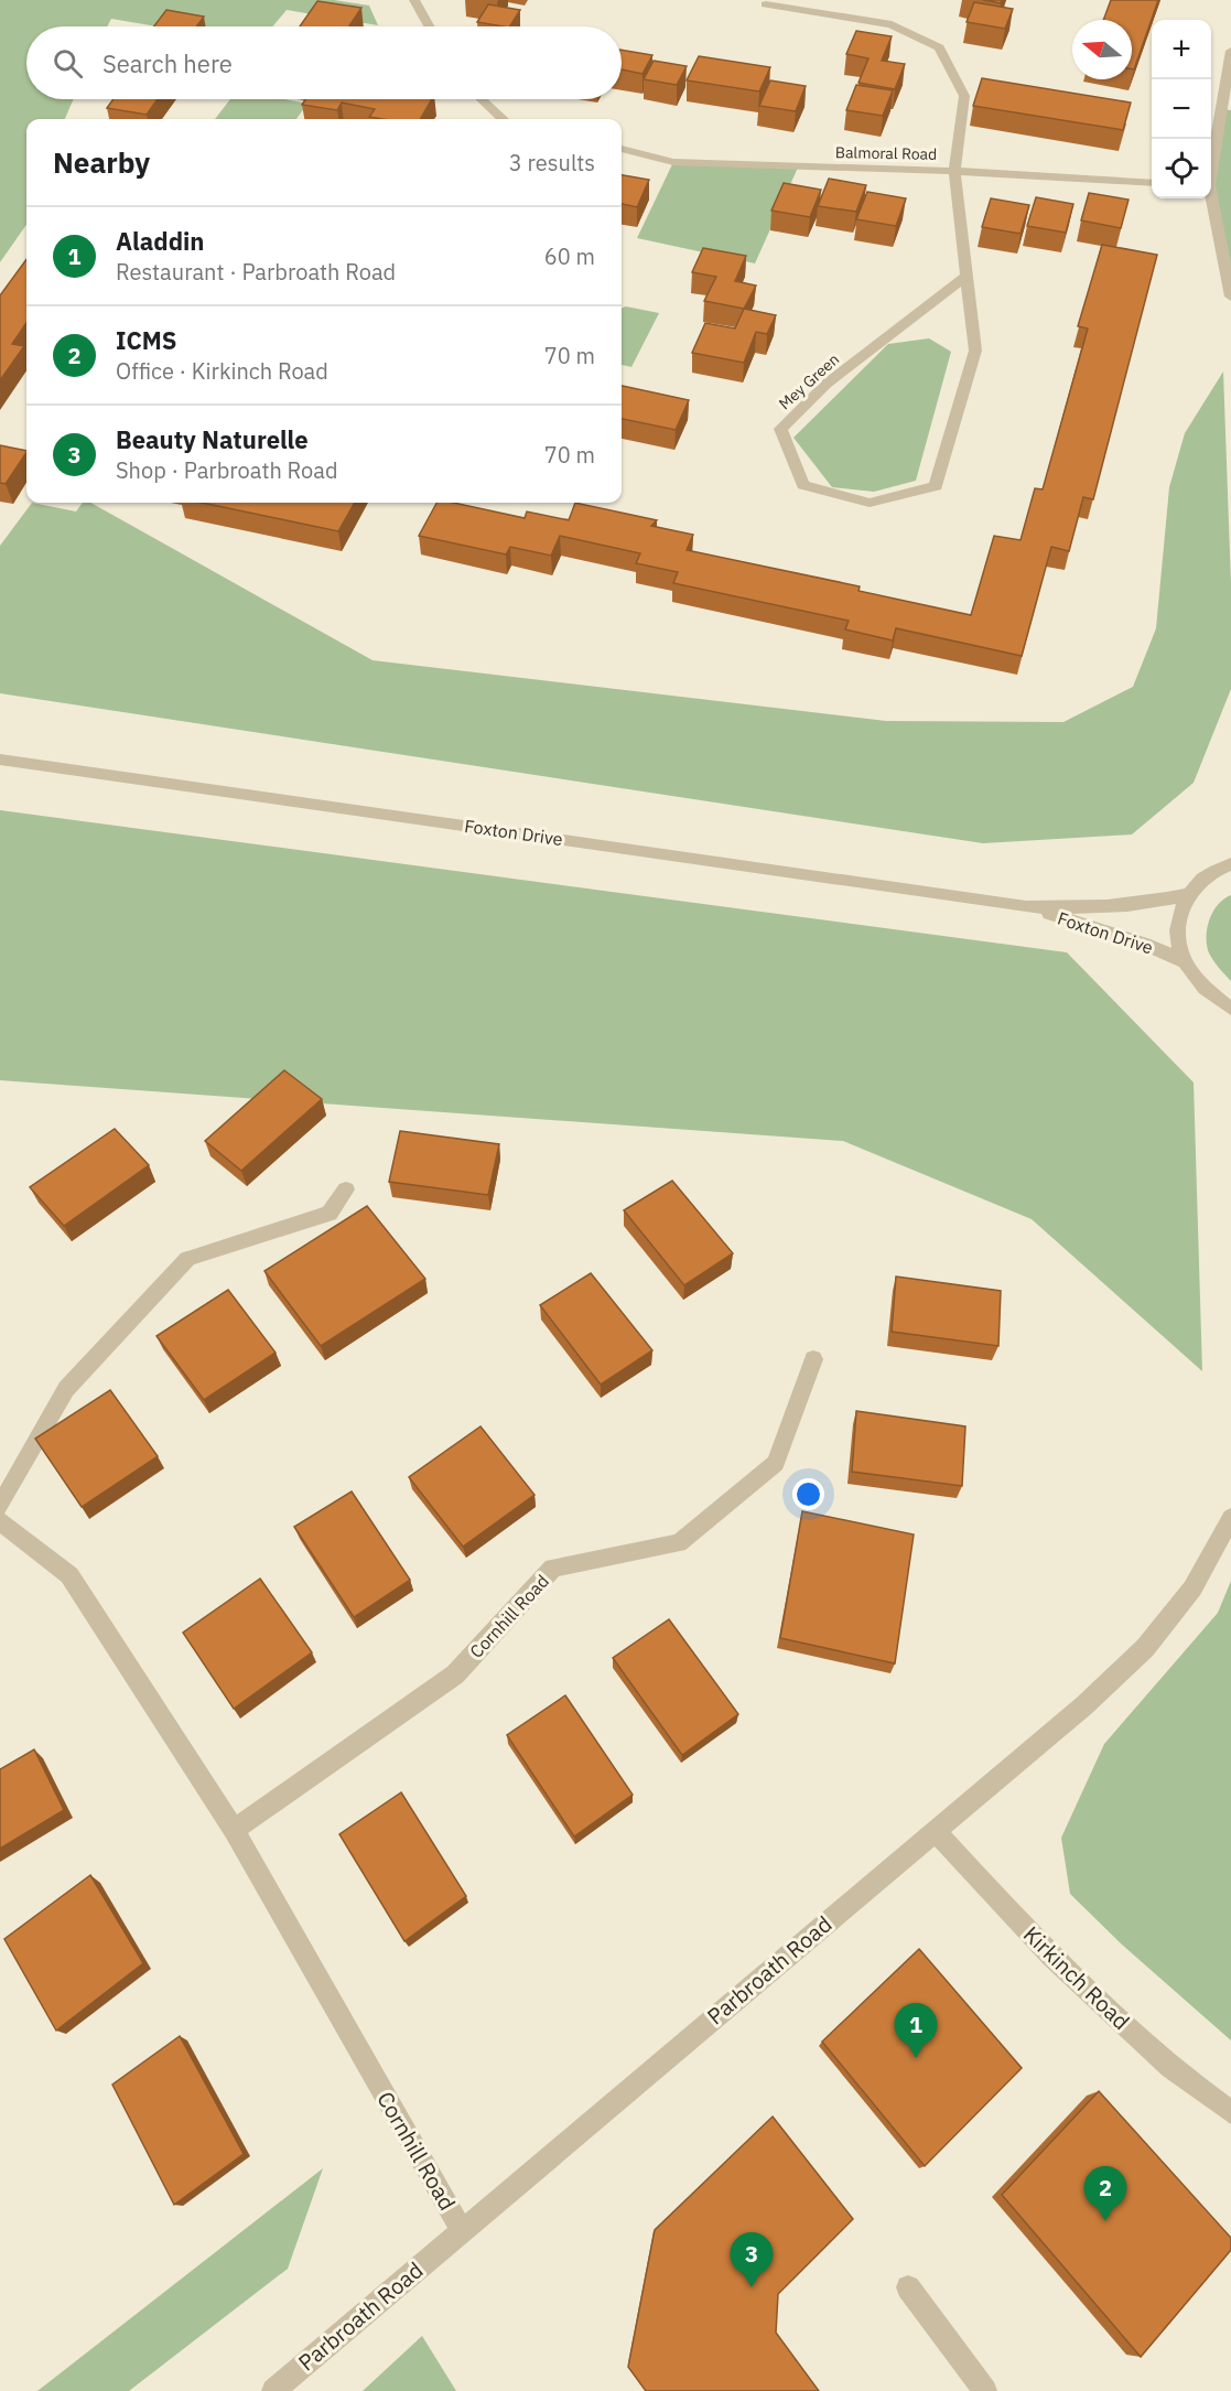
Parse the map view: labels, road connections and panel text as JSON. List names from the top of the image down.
{
  "streets": {
    "street": [
      "Balmoral Road",
      "Mey Green",
      "Foxton Drive",
      "Cornhill Road",
      "Parbroath Road",
      "Kirkinch Road"
    ]
  },
  "crossings": [
    ["Balmoral Road", "Mey Green"],
    ["Cornhill Road", "Parbroath Road"],
    ["Parbroath Road", "Kirkinch Road"]
  ],
  "north": "left",
  "page": {
    "map_buttons": ["+", "−"],
    "search": "Search here",
    "heading": ["Nearby", "3 results"],
    "list": [
      {
        "mark": "1",
        "name": "Aladdin",
        "note": "Restaurant · Parbroath Road",
        "value": "60 m"
      },
      {
        "mark": "2",
        "name": "ICMS",
        "note": "Office · Kirkinch Road",
        "value": "70 m"
      },
      {
        "mark": "3",
        "name": "Beauty Naturelle",
        "note": "Shop · Parbroath Road",
        "value": "70 m"
      }
    ],
    "pins": ["1", "2", "3"]
  }
}
